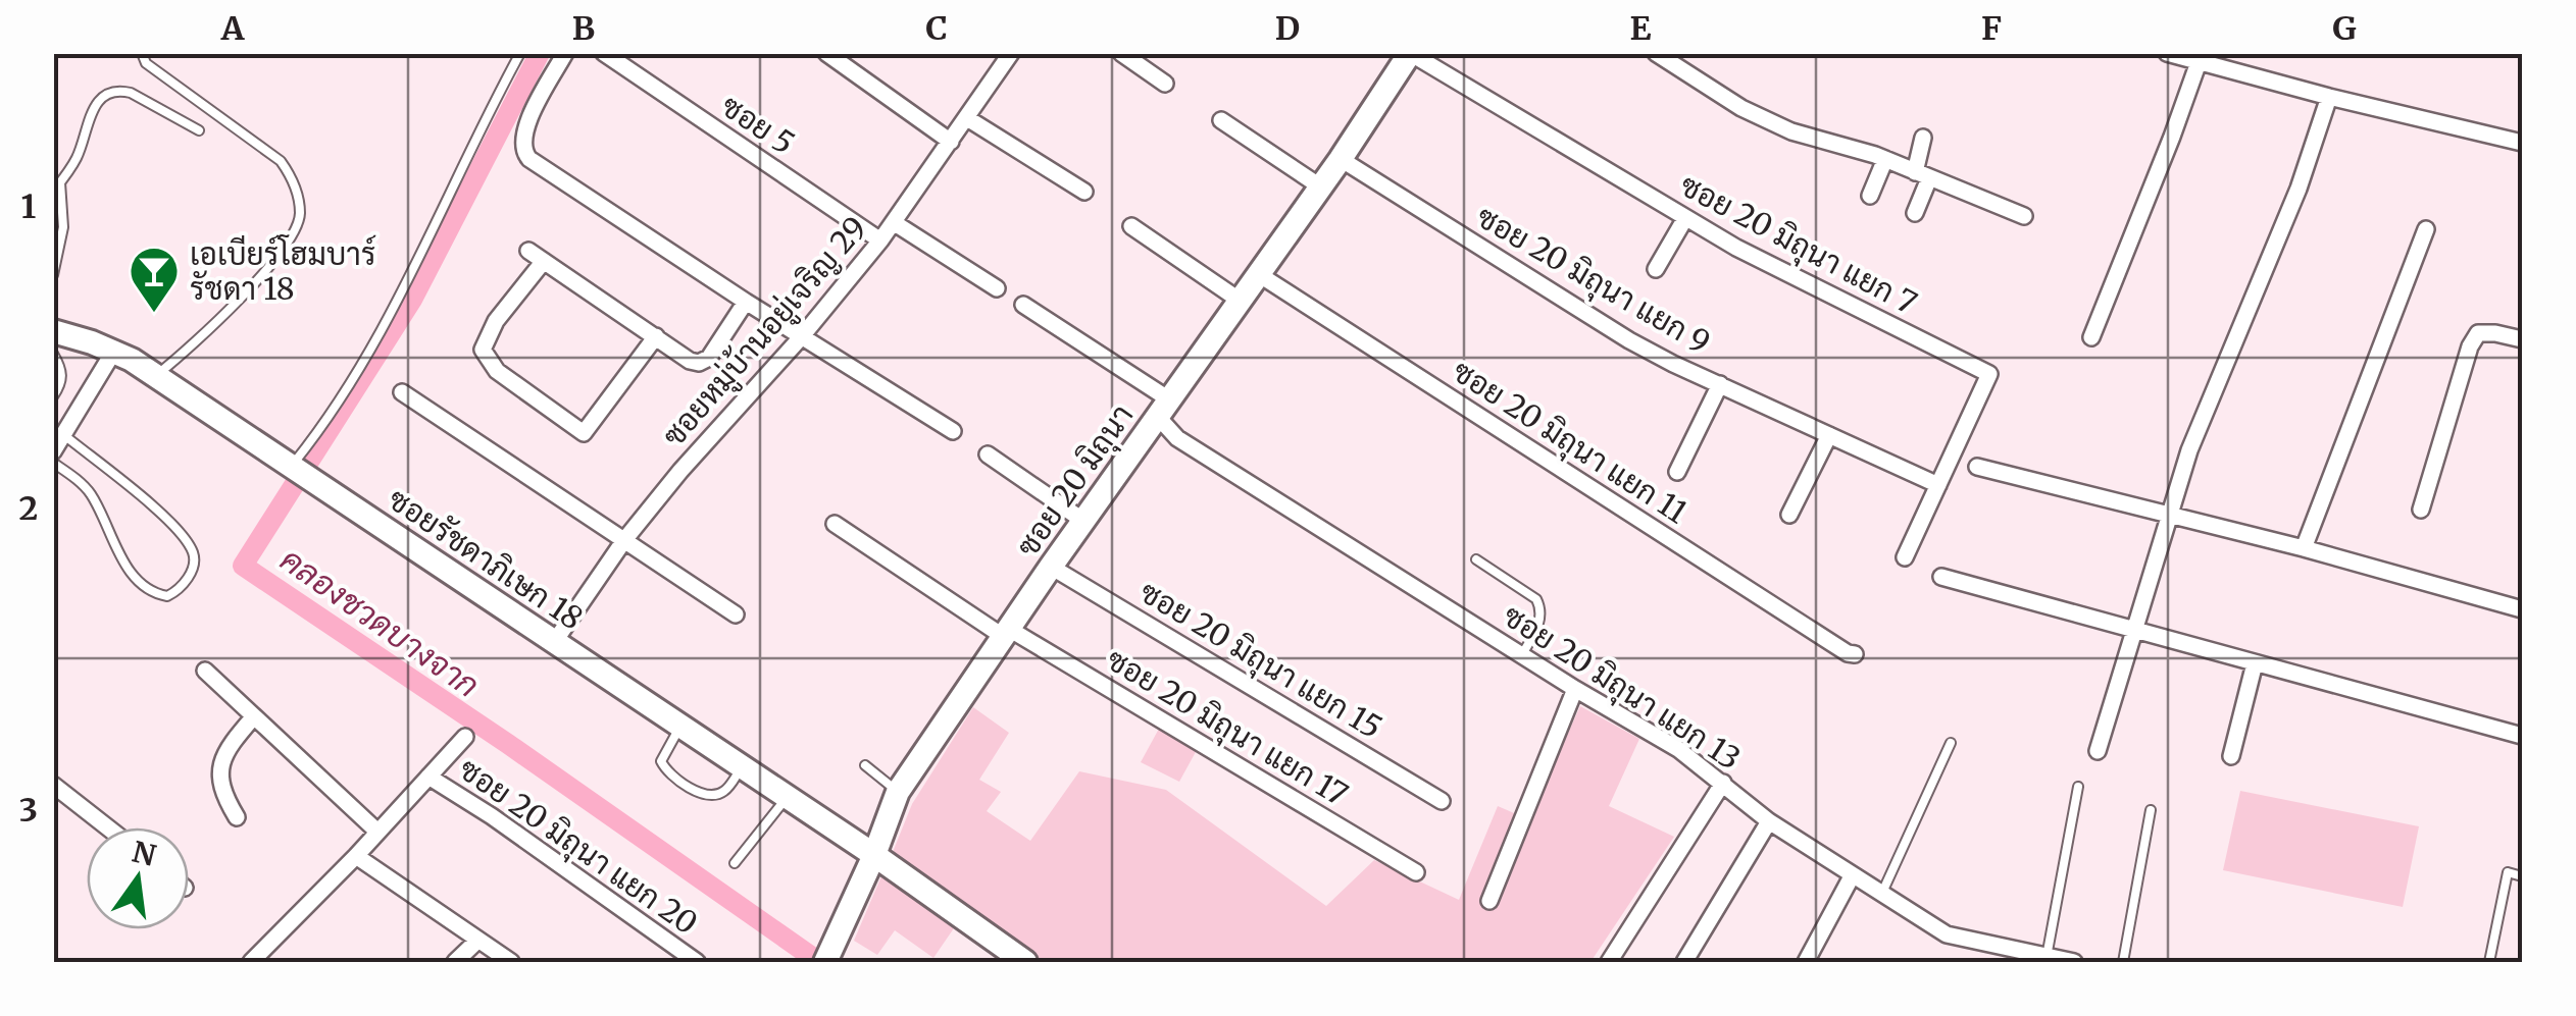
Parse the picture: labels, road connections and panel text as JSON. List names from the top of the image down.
{
  "streets": {
    "street": [
      "ซอย 5",
      "ซอย 20 มิถุนา แยก 7",
      "ซอย 20 มิถุนา แยก 9",
      "ซอยหมู่บ้านอยู่เจริญ 29",
      "ซอย 20 มิถุนา แยก 11",
      "ซอย 20 มิถุนา",
      "ซอยรัชดาภิเษก 18",
      "ซอย 20 มิถุนา แยก 15",
      "ซอย 20 มิถุนา แยก 13",
      "ซอย 20 มิถุนา แยก 17",
      "ซอย 20 มิถุนา แยก 20"
    ]
  },
  "crossings": [
    ["ซอย 5", "ซอยหมู่บ้านอยู่เจริญ 29"],
    ["ซอย 20 มิถุนา แยก 7", "ซอย 20 มิถุนา แยก 9"],
    ["ซอย 20 มิถุนา แยก 7", "ซอย 20 มิถุนา"],
    ["ซอย 20 มิถุนา แยก 9", "ซอย 20 มิถุนา"],
    ["ซอยหมู่บ้านอยู่เจริญ 29", "ซอยรัชดาภิเษก 18"],
    ["ซอย 20 มิถุนา แยก 11", "ซอย 20 มิถุนา"],
    ["ซอย 20 มิถุนา", "ซอยรัชดาภิเษก 18"],
    ["ซอย 20 มิถุนา", "ซอย 20 มิถุนา แยก 15"],
    ["ซอย 20 มิถุนา", "ซอย 20 มิถุนา แยก 13"],
    ["ซอย 20 มิถุนา", "ซอย 20 มิถุนา แยก 17"]
  ],
  "water": ["คลองชวดบางจาก"],
  "places": {
    "bar": ["เอเบียร์โฮมบาร์ รัชดา 18"]
  },
  "north": "top",
  "grid": {
    "columns": [
      "A",
      "B",
      "C",
      "D",
      "E",
      "F",
      "G"
    ],
    "rows": ["1", "2", "3"]
  }
}
